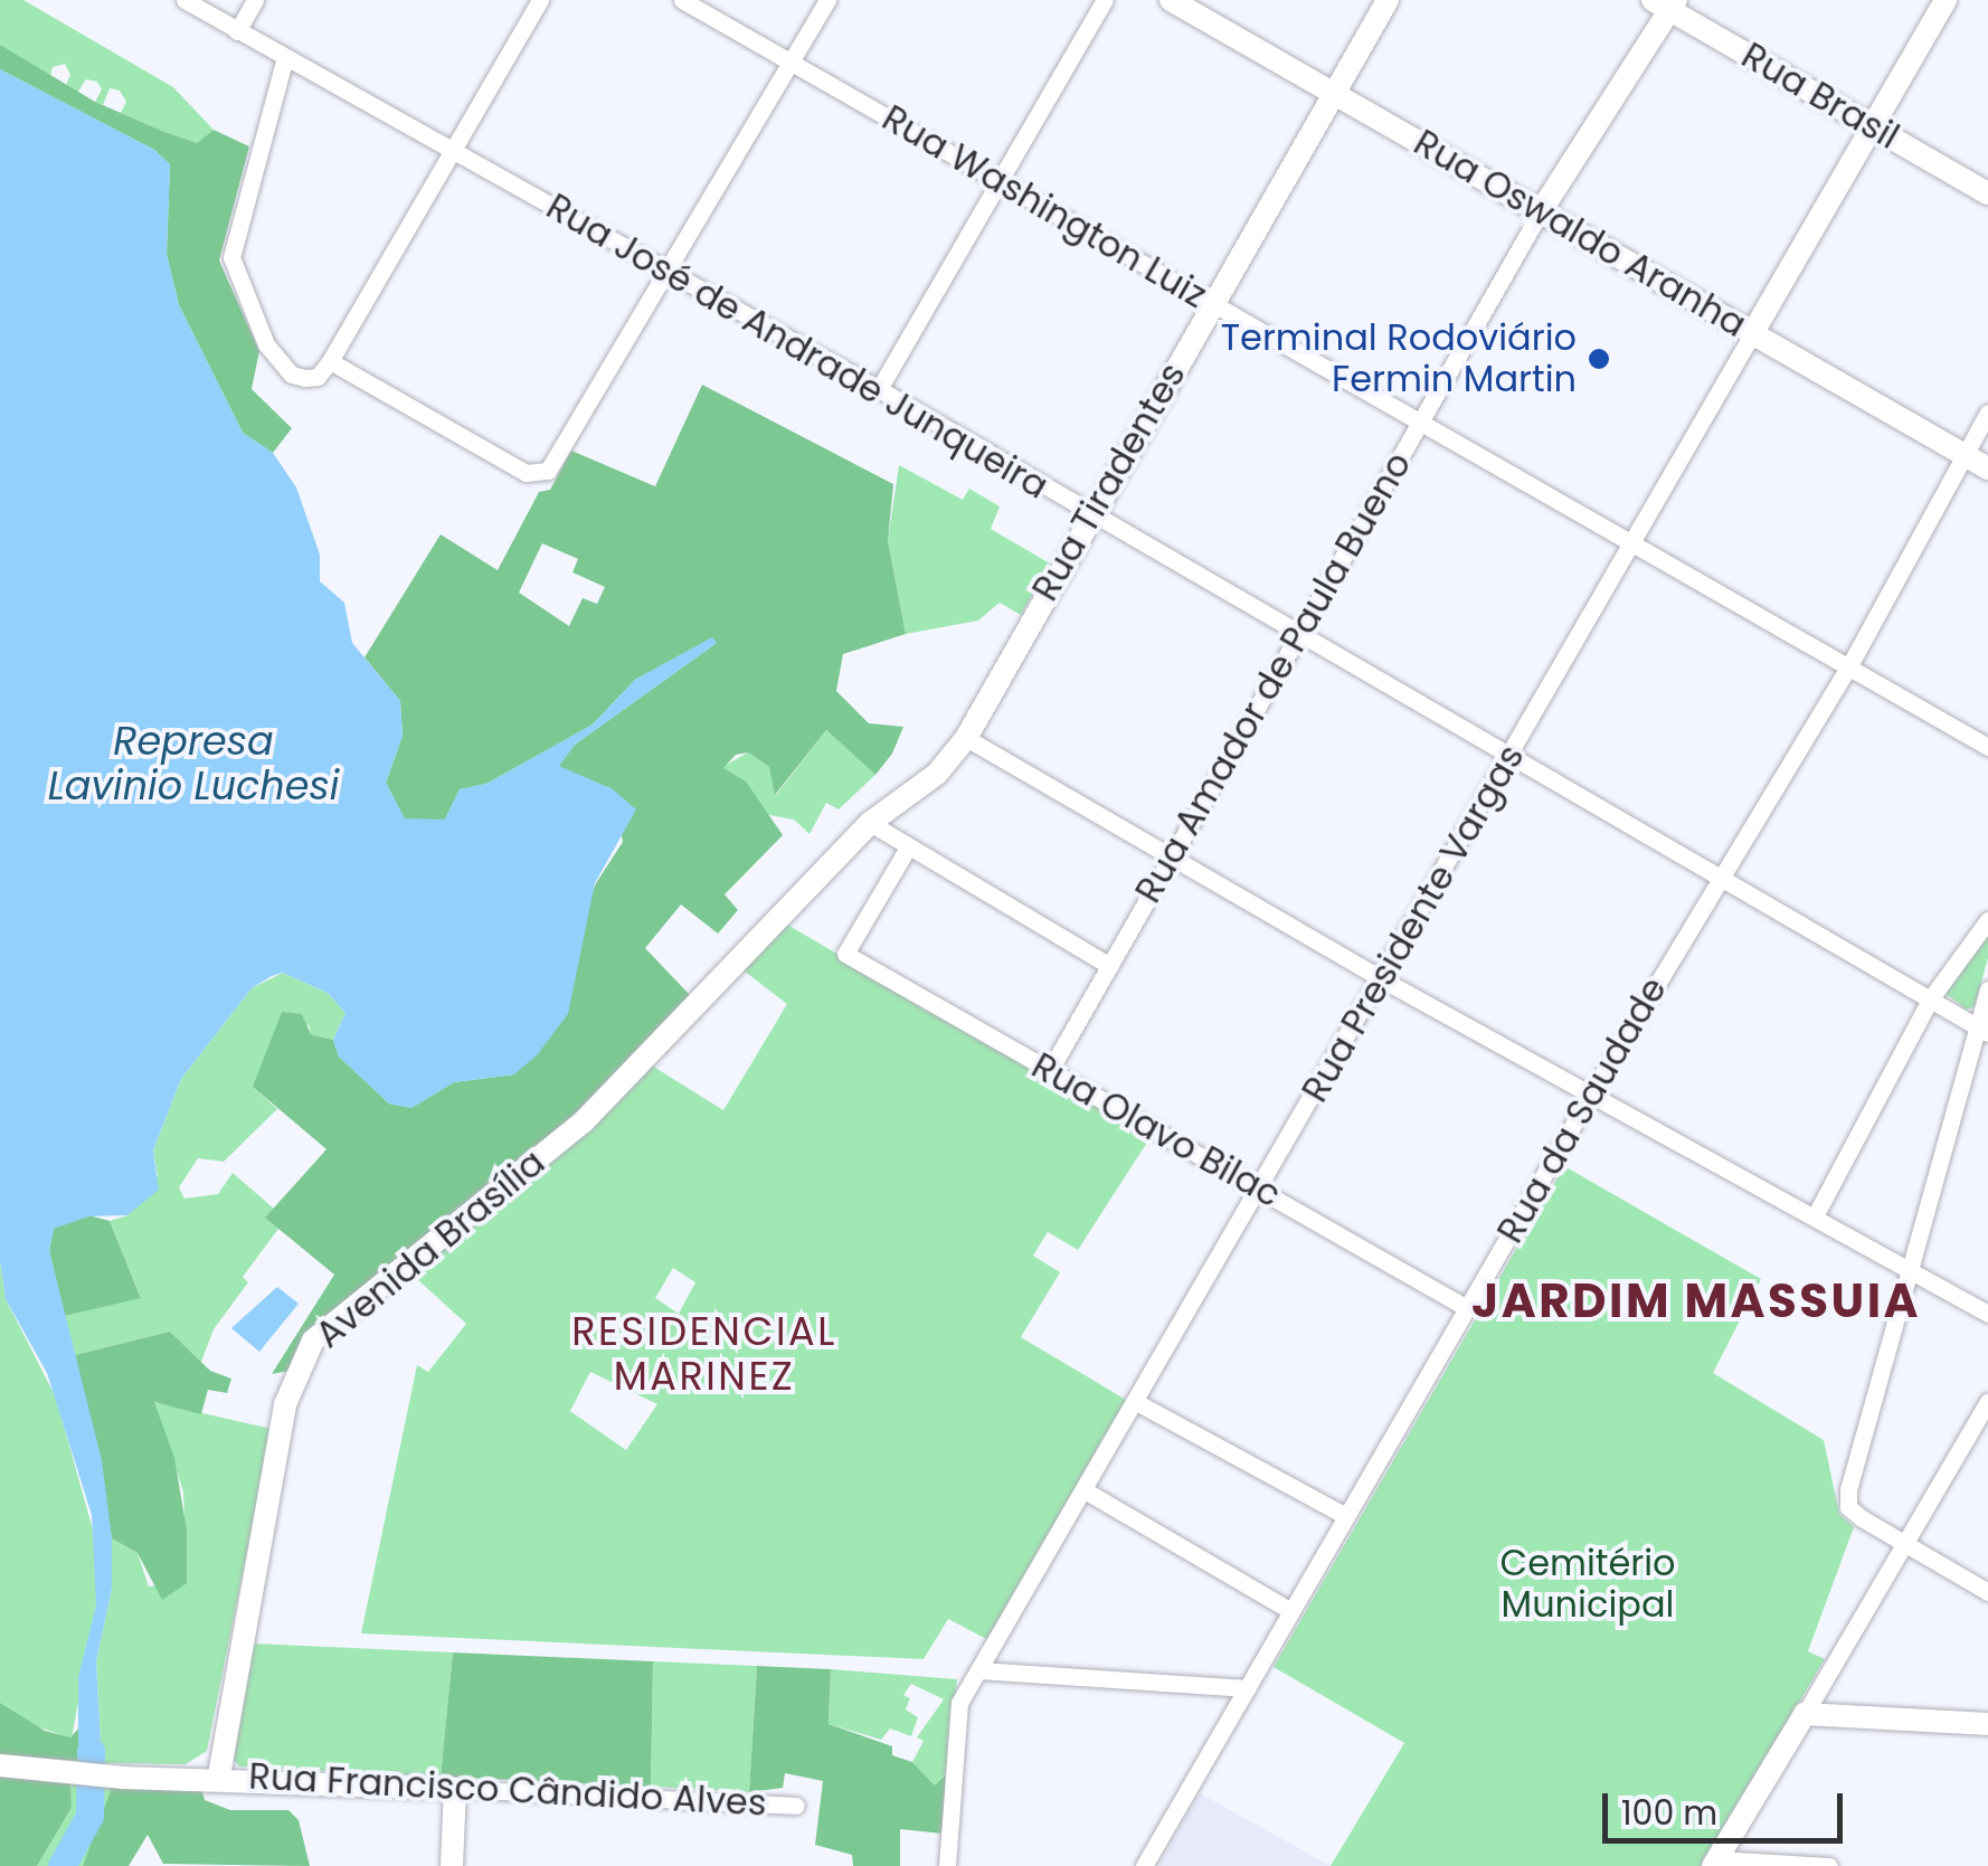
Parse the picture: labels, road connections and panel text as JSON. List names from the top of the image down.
{
  "streets": {
    "street": [
      "Rua Brasil",
      "Rua Washington Luiz",
      "Rua Oswaldo Aranha",
      "Rua José de Andrade Junqueira",
      "Rua Tiradentes",
      "Rua Amador de Paula Bueno",
      "Rua Presidente Vargas",
      "Rua da Saudade",
      "Rua Olavo Bilac",
      "Avenida Brasília",
      "Rua Francisco Cândido Alves"
    ]
  },
  "crossings": [
    ["Rua Brasil", "Rua Amador de Paula Bueno"],
    ["Rua Brasil", "Rua Presidente Vargas"],
    ["Rua Washington Luiz", "Rua Tiradentes"],
    ["Rua Washington Luiz", "Rua Amador de Paula Bueno"],
    ["Rua Washington Luiz", "Rua Presidente Vargas"],
    ["Rua Washington Luiz", "Rua da Saudade"],
    ["Rua Oswaldo Aranha", "Rua Tiradentes"],
    ["Rua Oswaldo Aranha", "Rua Amador de Paula Bueno"],
    ["Rua Oswaldo Aranha", "Rua Presidente Vargas"],
    ["Rua Oswaldo Aranha", "Rua da Saudade"],
    ["Rua José de Andrade Junqueira", "Rua Tiradentes"],
    ["Rua José de Andrade Junqueira", "Rua Amador de Paula Bueno"],
    ["Rua José de Andrade Junqueira", "Rua Presidente Vargas"],
    ["Rua José de Andrade Junqueira", "Rua da Saudade"],
    ["Rua Tiradentes", "Avenida Brasília"],
    ["Rua Amador de Paula Bueno", "Rua Olavo Bilac"],
    ["Rua Presidente Vargas", "Rua Olavo Bilac"],
    ["Rua da Saudade", "Rua Olavo Bilac"],
    ["Avenida Brasília", "Rua Francisco Cândido Alves"]
  ],
  "districts": ["JARDIM MASSUIA", "RESIDENCIAL MARINEZ"],
  "water": ["Represa Lavinio Luchesi"],
  "parks": ["Cemitério Municipal"],
  "places": ["Terminal Rodoviário Fermin Martin"],
  "scale_bar": "100 m"
}
